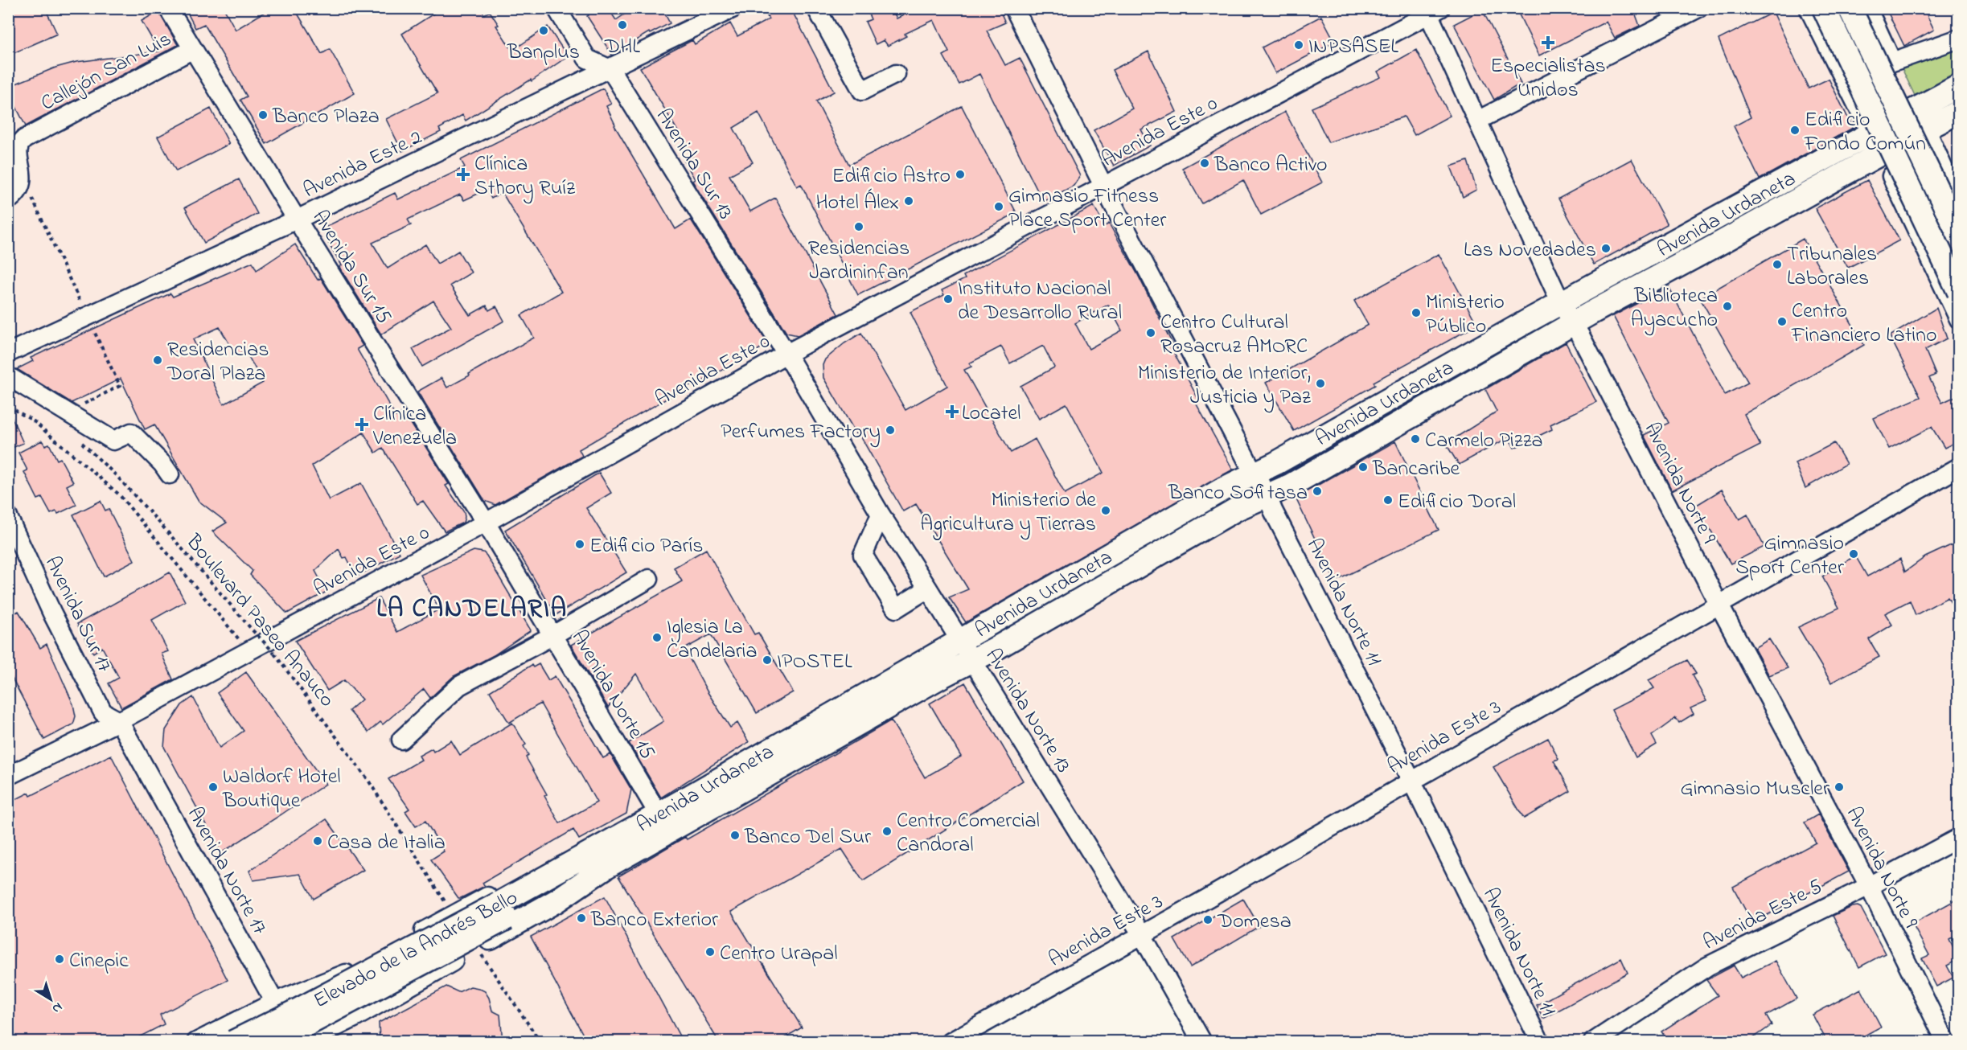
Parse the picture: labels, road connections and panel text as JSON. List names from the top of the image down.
{
  "streets": {
    "main road": ["Avenida Urdaneta", "Elevado de la Andrés Bello"],
    "street": [
      "Callejón San Luis",
      "Avenida Este 0",
      "Avenida Este 2",
      "Avenida Sur 13",
      "Avenida Sur 15",
      "Avenida Norte 9",
      "Avenida Norte 11",
      "Avenida Sur 17",
      "Avenida Norte 15",
      "Avenida Norte 13",
      "Avenida Este 3",
      "Avenida Norte 17",
      "Avenida Este 5"
    ],
    "path": ["Boulevard Paseo Anauco"]
  },
  "crossings": [
    ["Callejón San Luis", "Avenida Sur 15"],
    ["Avenida Este 0", "Avenida Sur 13"],
    ["Avenida Este 0", "Avenida Sur 15"],
    ["Avenida Este 0", "Avenida Norte 9"],
    ["Avenida Este 0", "Avenida Norte 11"],
    ["Avenida Este 0", "Avenida Sur 17"],
    ["Avenida Este 0", "Avenida Norte 15"],
    ["Avenida Este 0", "Avenida Norte 13"],
    ["Avenida Este 0", "Avenida Norte 17"],
    ["Avenida Este 2", "Avenida Sur 13"],
    ["Avenida Este 2", "Avenida Sur 15"],
    ["Avenida Sur 13", "Avenida Norte 13"],
    ["Avenida Urdaneta", "Avenida Norte 9"],
    ["Avenida Urdaneta", "Avenida Norte 11"],
    ["Avenida Urdaneta", "Avenida Norte 15"],
    ["Avenida Urdaneta", "Avenida Norte 13"],
    ["Avenida Urdaneta", "Avenida Norte 17"],
    ["Avenida Urdaneta", "Elevado de la Andrés Bello"],
    ["Avenida Sur 15", "Avenida Norte 15"],
    ["Avenida Norte 9", "Avenida Este 3"],
    ["Avenida Norte 9", "Avenida Este 5"],
    ["Avenida Norte 11", "Avenida Este 3"],
    ["Avenida Sur 17", "Avenida Norte 17"],
    ["Avenida Norte 13", "Avenida Este 3"]
  ],
  "districts": ["LA CANDELARIA"],
  "places": {
    "other": [
      "DHL",
      "Banplus",
      "INPSASEL",
      "Banco Plaza",
      "Edificio Fondo Común",
      "Banco Activo",
      "Edificio Astro",
      "Hotel Álex",
      "Gimnasio Fitness Place Sport Center",
      "Residencias Jardininfan",
      "Las Novedades",
      "Tribunales Laborales",
      "Instituto Nacional de Desarrollo Rural",
      "Biblioteca Ayacucho",
      "Ministerio Público",
      "Centro Financiero Latino",
      "Centro Cultural Rosacruz AMORC",
      "Residencias Doral Plaza",
      "Ministerio de Interior, Justicia y Paz",
      "Perfumes Factory",
      "Carmelo Pizza",
      "Bancaribe",
      "Banco Sofitasa",
      "Edificio Doral",
      "Ministerio de Agricultura y Tierras",
      "Edificio París",
      "Gimnasio Sport Center",
      "Iglesia La Candelaria",
      "IPOSTEL",
      "Waldorf Hotel Boutique",
      "Gimnasio Muscler",
      "Centro Comercial Candoral",
      "Banco Del Sur",
      "Casa de Italia",
      "Banco Exterior",
      "Domesa",
      "Centro Urapal",
      "Cinepic"
    ],
    "health": [
      "Especialistas Unidos",
      "Clínica Sthory Ruíz",
      "Locatel",
      "Clínica Venezuela"
    ]
  },
  "north": "bottom right"
}
